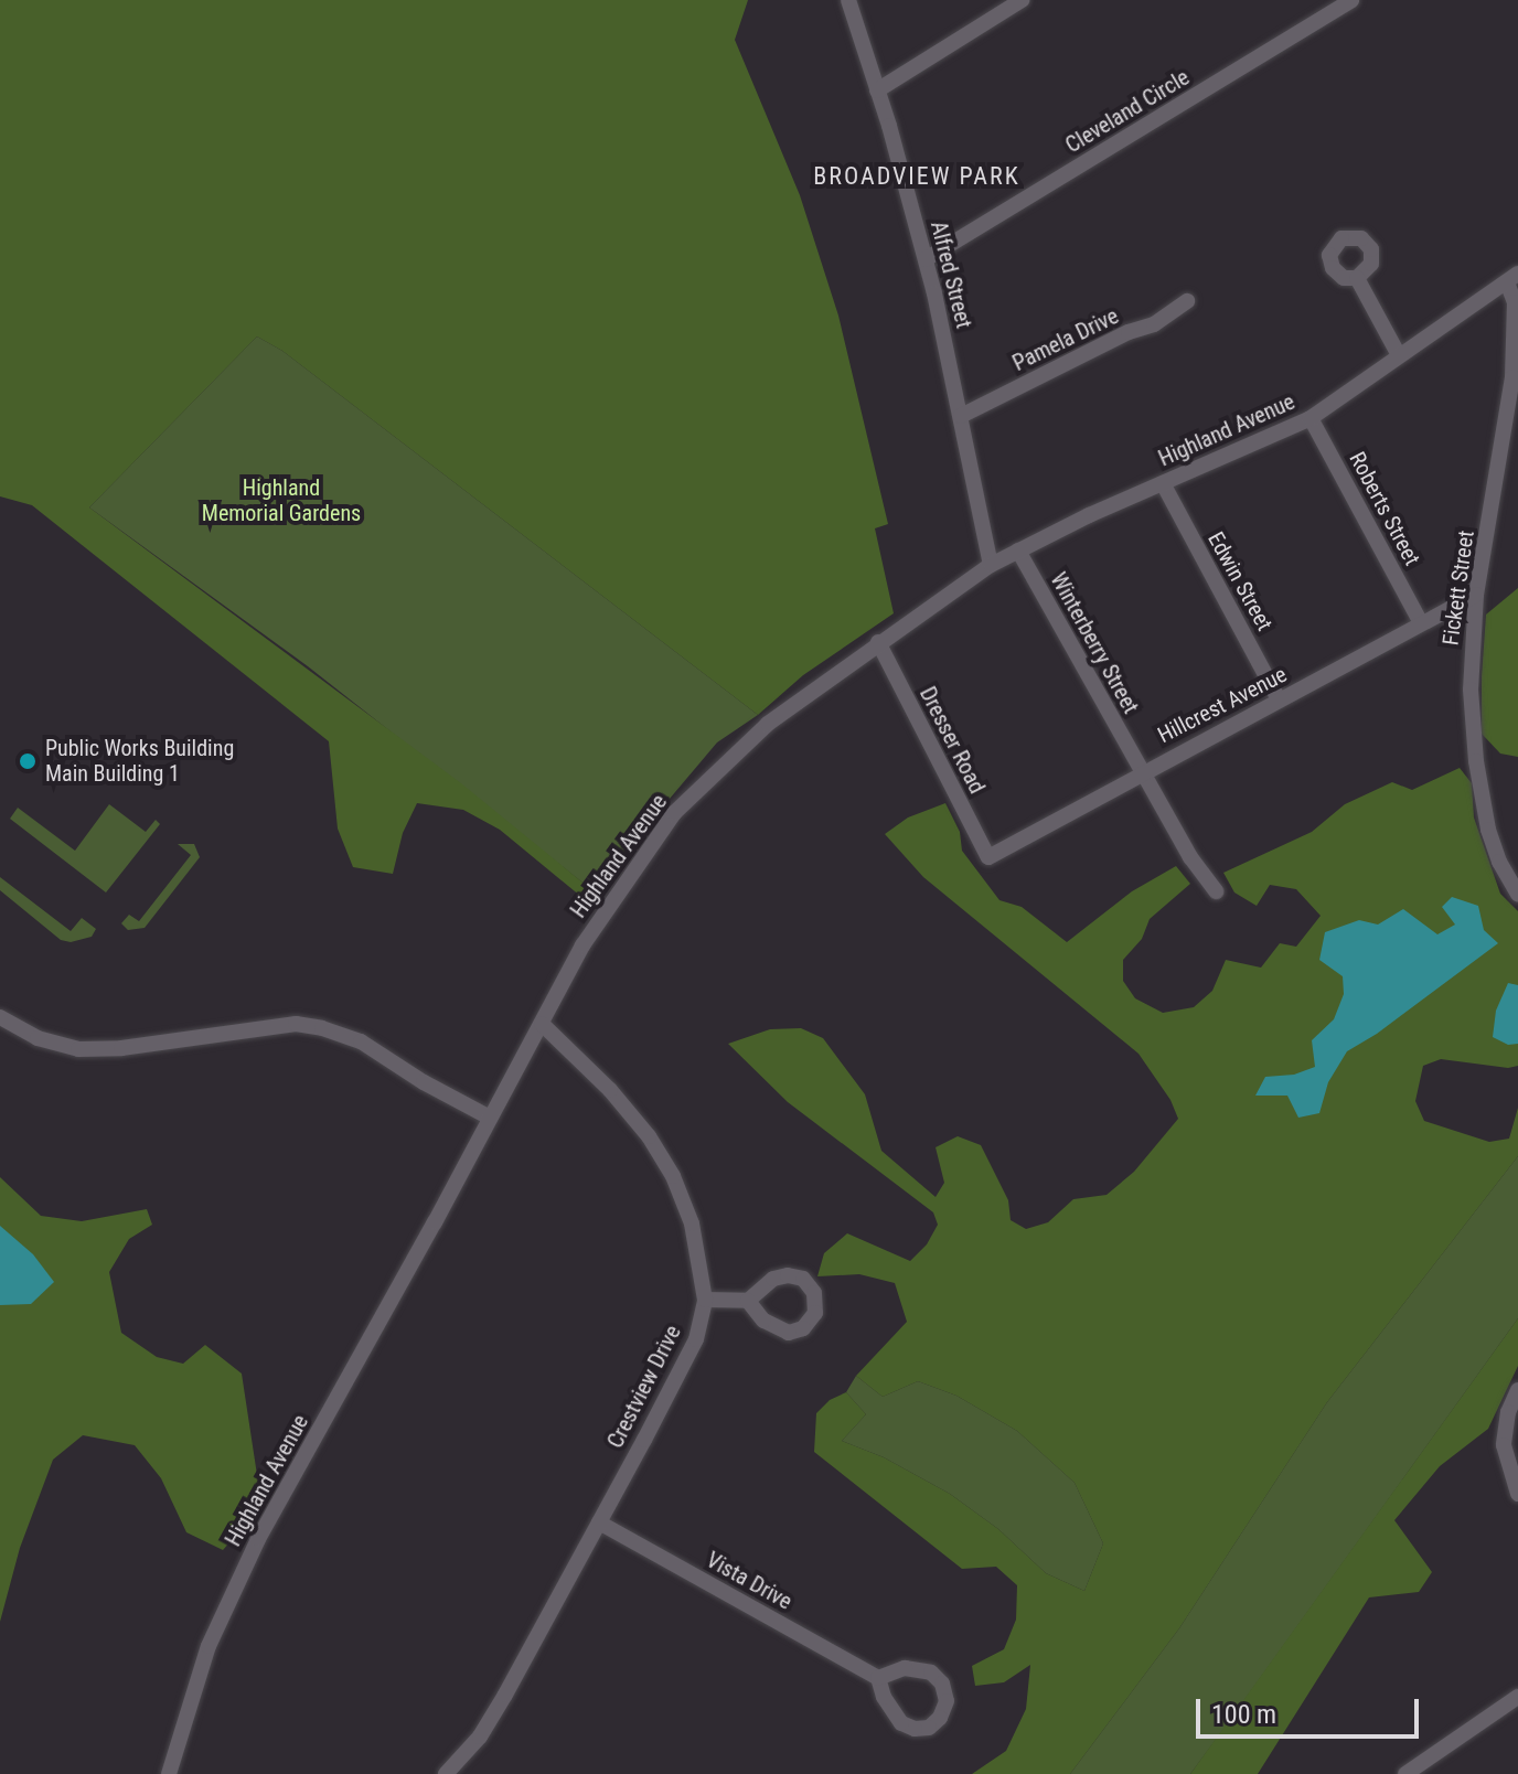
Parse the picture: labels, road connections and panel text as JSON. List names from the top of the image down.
{
  "streets": {
    "street": [
      "Cleveland Circle",
      "Alfred Street",
      "Pamela Drive",
      "Highland Avenue",
      "Roberts Street",
      "Edwin Street",
      "Fickett Street",
      "Winterberry Street",
      "Hillcrest Avenue",
      "Dresser Road",
      "Crestview Drive",
      "Vista Drive"
    ]
  },
  "crossings": [
    ["Cleveland Circle", "Alfred Street"],
    ["Alfred Street", "Pamela Drive"],
    ["Alfred Street", "Highland Avenue"],
    ["Highland Avenue", "Roberts Street"],
    ["Highland Avenue", "Edwin Street"],
    ["Highland Avenue", "Fickett Street"],
    ["Highland Avenue", "Winterberry Street"],
    ["Highland Avenue", "Dresser Road"],
    ["Highland Avenue", "Crestview Drive"],
    ["Roberts Street", "Hillcrest Avenue"],
    ["Edwin Street", "Hillcrest Avenue"],
    ["Fickett Street", "Hillcrest Avenue"],
    ["Winterberry Street", "Hillcrest Avenue"],
    ["Hillcrest Avenue", "Dresser Road"],
    ["Crestview Drive", "Vista Drive"]
  ],
  "districts": ["BROADVIEW PARK"],
  "parks": ["Highland Memorial Gardens"],
  "places": ["Public Works Building Main Building 1"],
  "scale_bar": "100 m"
}
